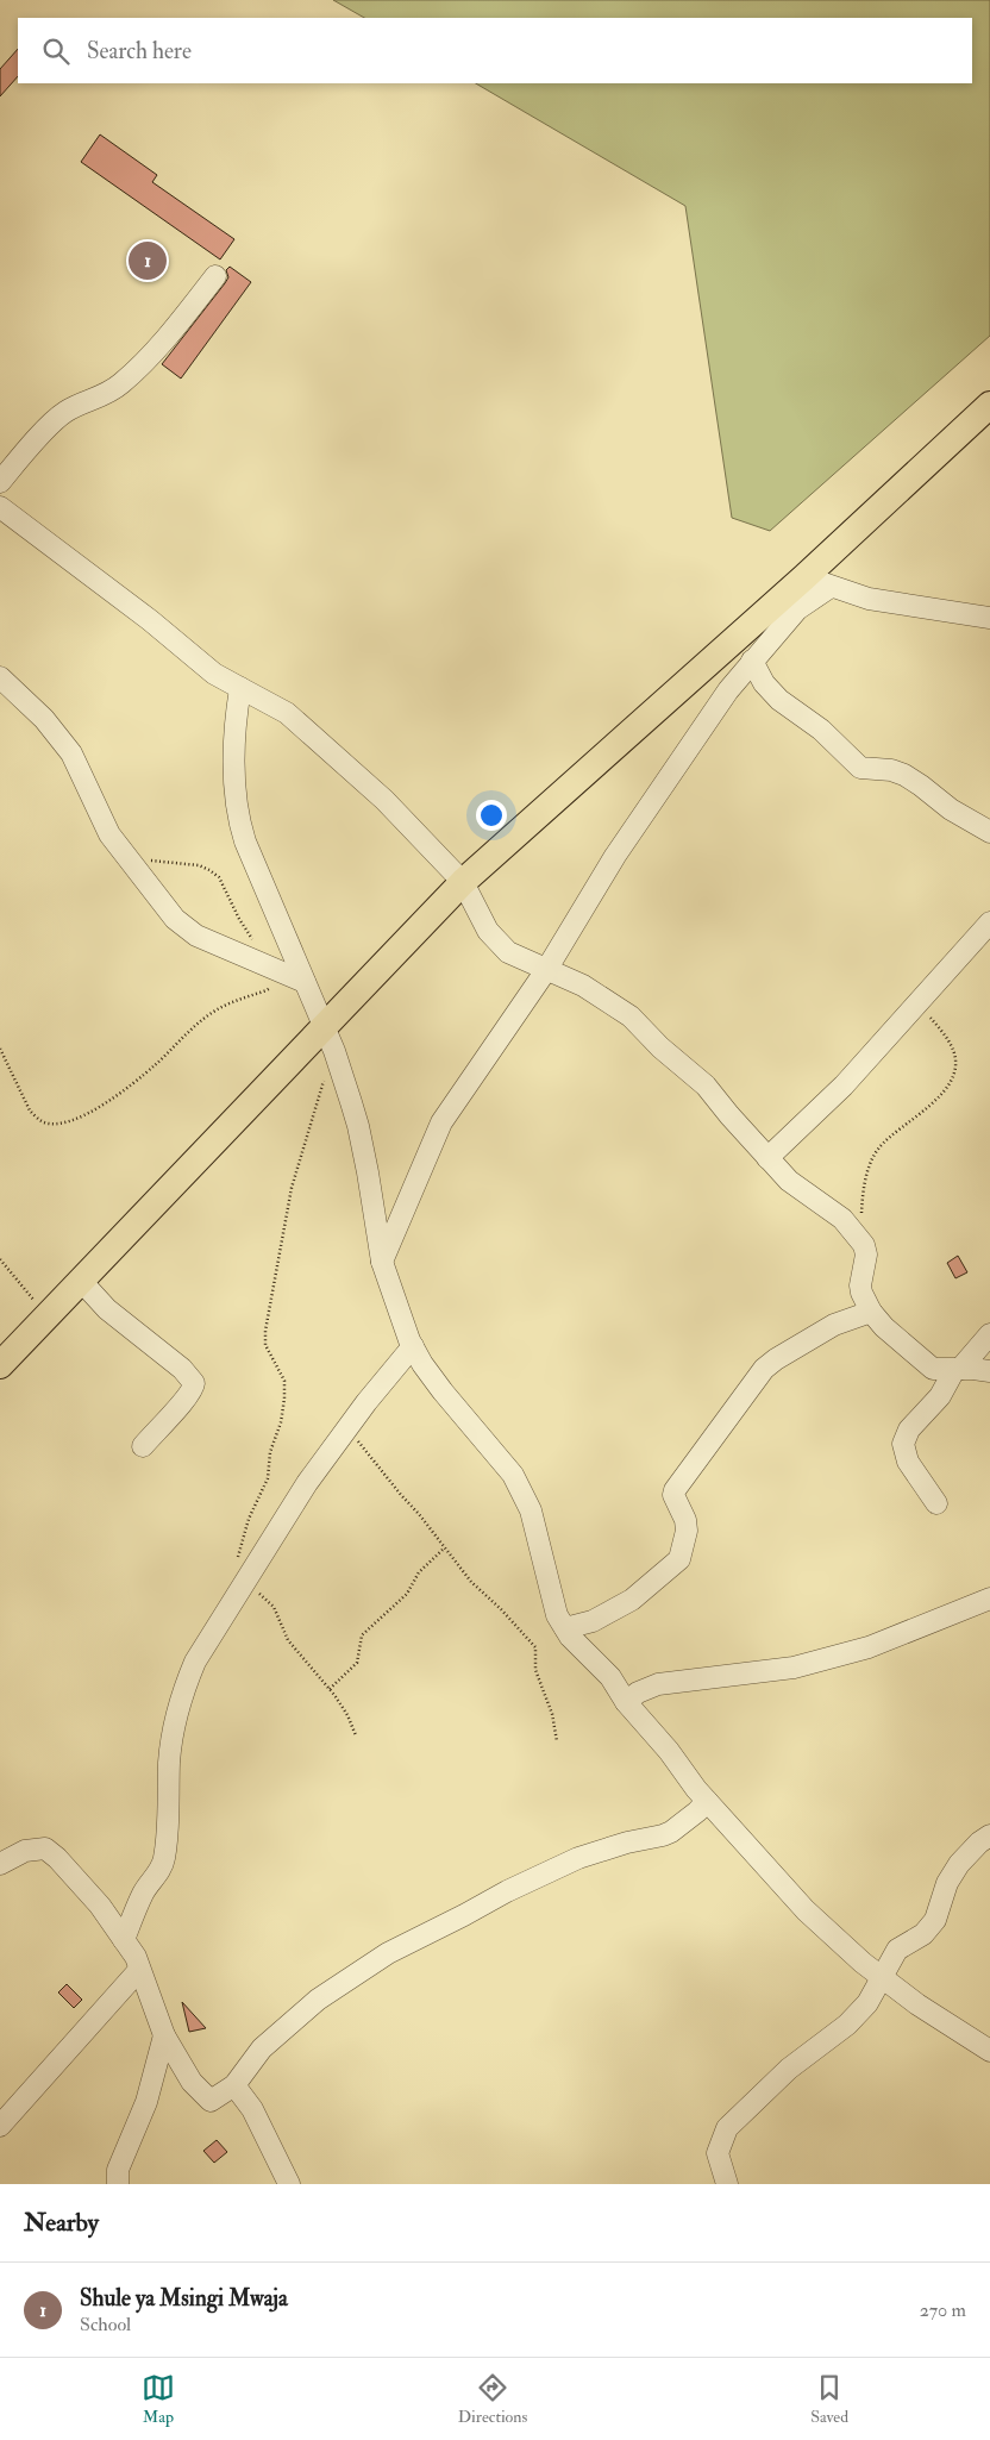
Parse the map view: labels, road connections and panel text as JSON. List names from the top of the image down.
{
  "page": {
    "search": "Search here",
    "pins": "1",
    "heading": "Nearby",
    "list": [
      {
        "mark": "1",
        "name": "Shule ya Msingi Mwaja",
        "note": "School",
        "value": "270 m"
      }
    ],
    "nav": ["Map", "Directions", "Saved"]
  }
}
